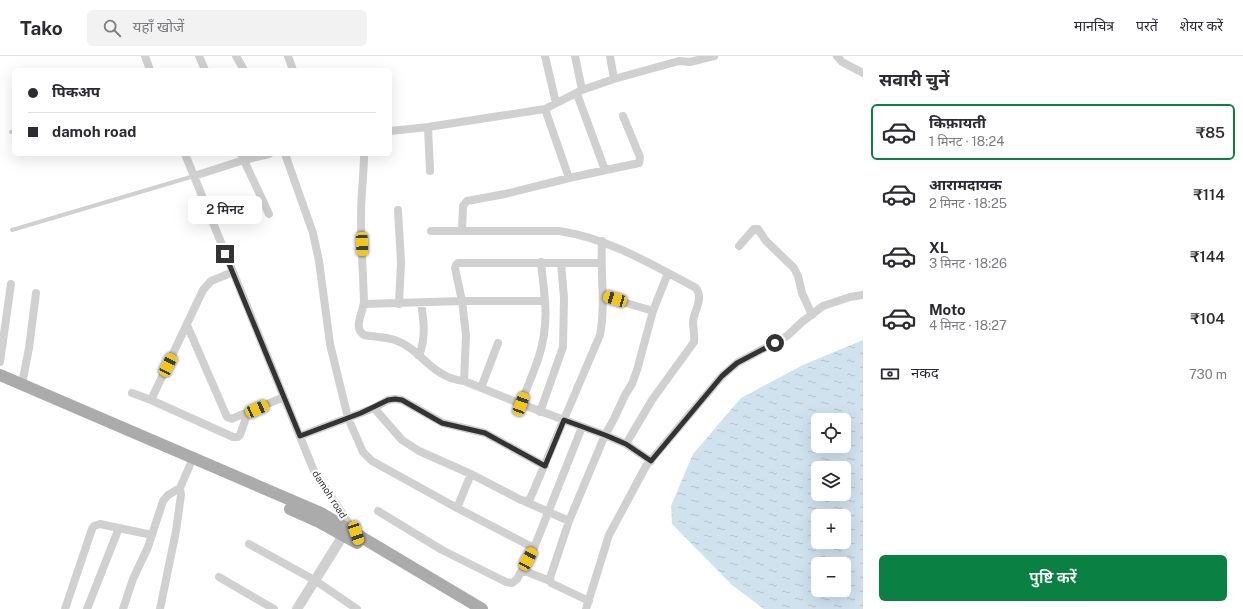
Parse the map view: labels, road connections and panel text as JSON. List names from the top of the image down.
{
  "streets": {
    "street": ["damoh road"]
  },
  "page": {
    "header": "Tako",
    "search": "यहाँ खोजें",
    "nav": ["मानचित्र", "परतें", "शेयर करें"],
    "heading": "सवारी चुनें",
    "banner": ["पिकअप", "damoh road"],
    "list": [
      {
        "name": "किफ़ायती",
        "note": "1 मिनट · 18:24",
        "value": "₹85"
      },
      {
        "name": "आरामदायक",
        "note": "2 मिनट · 18:25",
        "value": "₹114"
      },
      {
        "name": "XL",
        "note": "3 मिनट · 18:26",
        "value": "₹144"
      },
      {
        "name": "Moto",
        "note": "4 मिनट · 18:27",
        "value": "₹104"
      }
    ],
    "bubble": "2 मिनट",
    "pay": ["नकद", "730 m"],
    "map_buttons": ["+", "−"],
    "buttons": "पुष्टि करें"
  }
}
